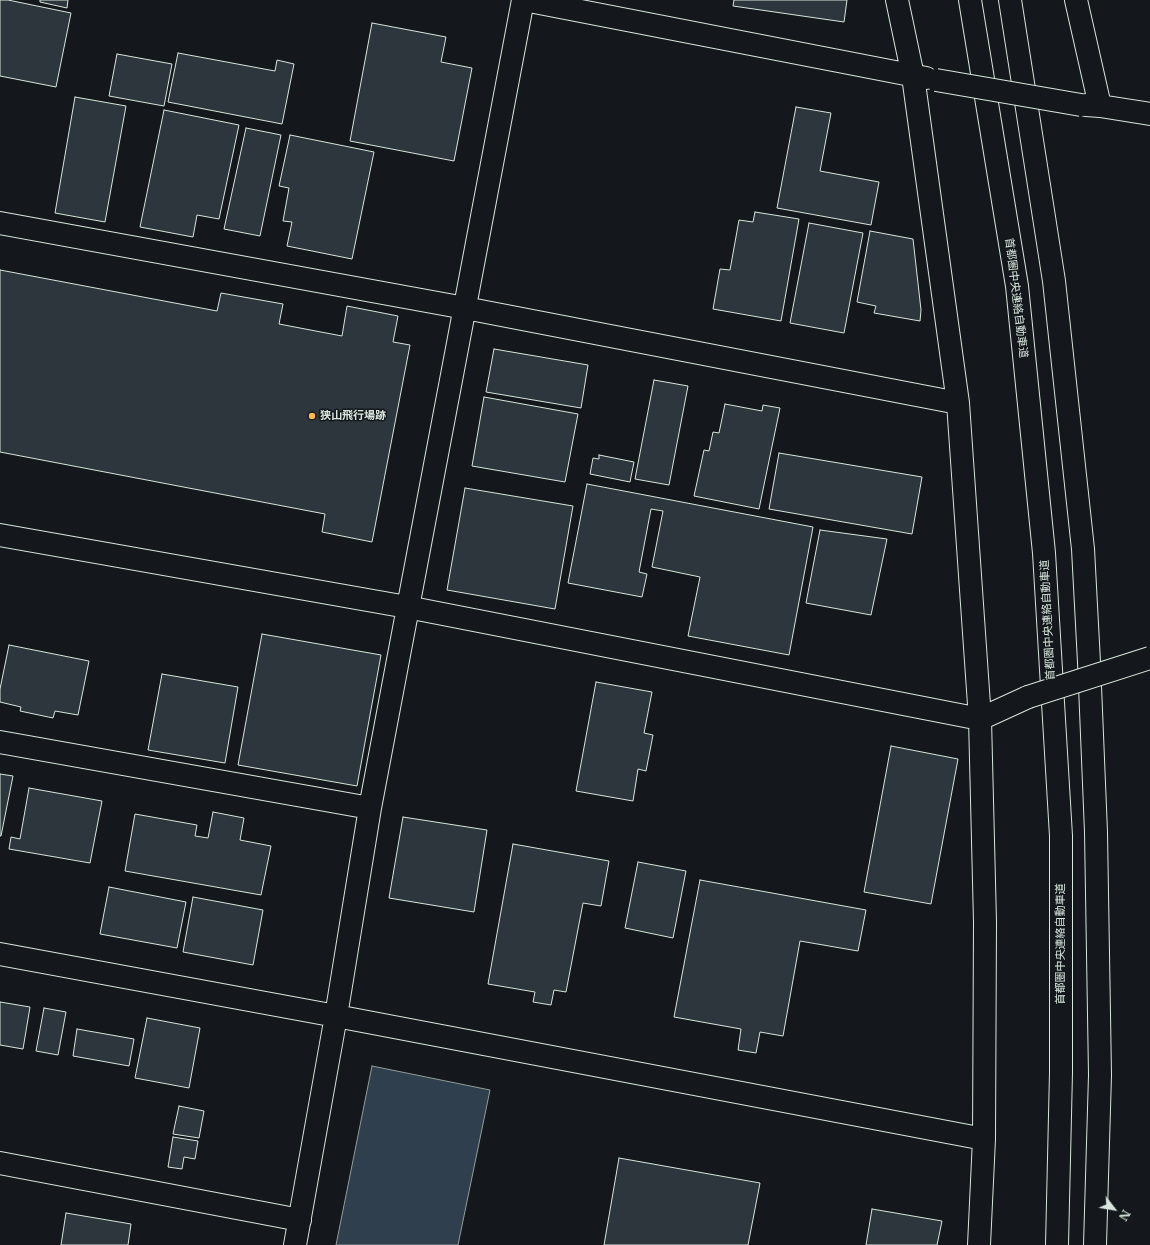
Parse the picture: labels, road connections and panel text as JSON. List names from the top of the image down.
{
  "streets": {
    "main road": ["首都圏中央連絡自動車道"]
  },
  "places": ["狭山飛行場跡"],
  "north": "bottom right"
}
